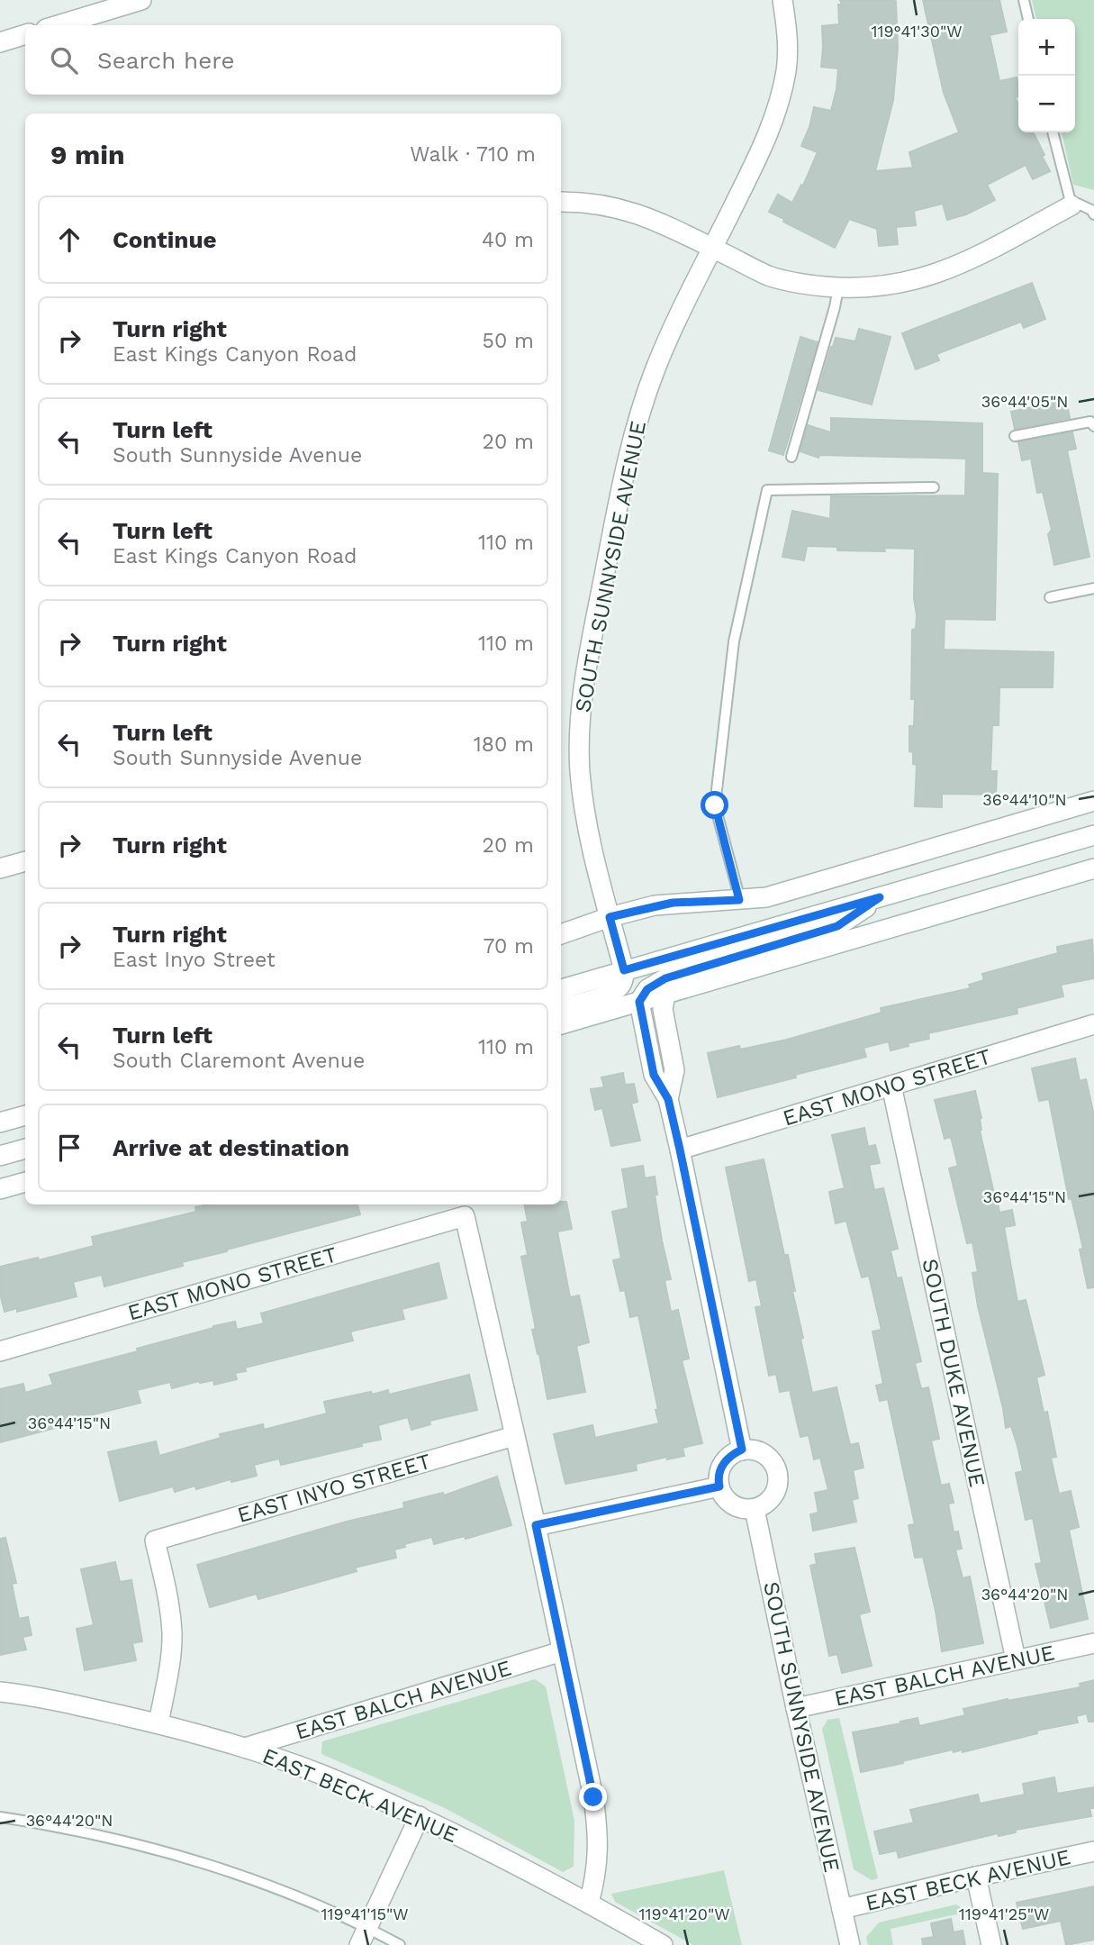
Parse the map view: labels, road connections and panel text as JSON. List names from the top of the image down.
{
  "streets": {
    "street": [
      "SOUTH SUNNYSIDE AVENUE",
      "EAST MONO STREET",
      "SOUTH DUKE AVENUE",
      "EAST INYO STREET",
      "EAST BALCH AVENUE",
      "EAST BECK AVENUE"
    ]
  },
  "crossings": [
    ["SOUTH SUNNYSIDE AVENUE", "EAST BALCH AVENUE"],
    ["SOUTH SUNNYSIDE AVENUE", "EAST BECK AVENUE"],
    ["EAST MONO STREET", "SOUTH DUKE AVENUE"],
    ["EAST MONO STREET", "EAST INYO STREET"],
    ["SOUTH DUKE AVENUE", "EAST BALCH AVENUE"],
    ["EAST INYO STREET", "EAST BECK AVENUE"],
    ["EAST BALCH AVENUE", "EAST BECK AVENUE"]
  ],
  "page": {
    "map_buttons": ["+", "−"],
    "search": "Search here",
    "heading": ["9 min", "Walk · 710 m"],
    "list": [
      ["Continue", "40 m"],
      ["Turn right", "East Kings Canyon Road", "50 m"],
      ["Turn left", "South Sunnyside Avenue", "20 m"],
      ["Turn left", "East Kings Canyon Road", "110 m"],
      ["Turn right", "110 m"],
      ["Turn left", "South Sunnyside Avenue", "180 m"],
      ["Turn right", "20 m"],
      ["Turn right", "East Inyo Street", "70 m"],
      ["Turn left", "South Claremont Avenue", "110 m"],
      "Arrive at destination"
    ]
  },
  "coordinates": [
    "119°41'30\"W",
    "36°44'05\"N",
    "36°44'10\"N",
    "36°44'15\"N",
    "36°44'20\"N",
    "119°41'15\"W",
    "119°41'20\"W",
    "119°41'25\"W"
  ]
}
